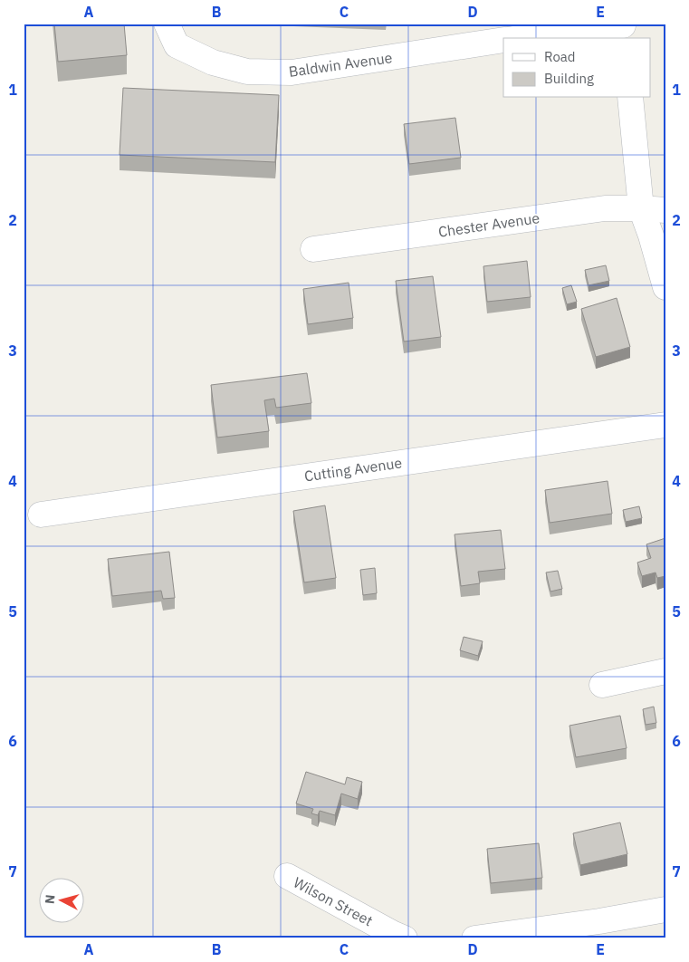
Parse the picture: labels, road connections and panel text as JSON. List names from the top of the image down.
{
  "streets": {
    "street": [
      "Baldwin Avenue",
      "Chester Avenue",
      "Cutting Avenue",
      "Wilson Street"
    ]
  },
  "legend": ["Road", "Building"],
  "north": "left",
  "grid": {
    "columns": [
      "A",
      "B",
      "C",
      "D",
      "E"
    ],
    "rows": [
      "1",
      "2",
      "3",
      "4",
      "5",
      "6",
      "7"
    ]
  }
}
